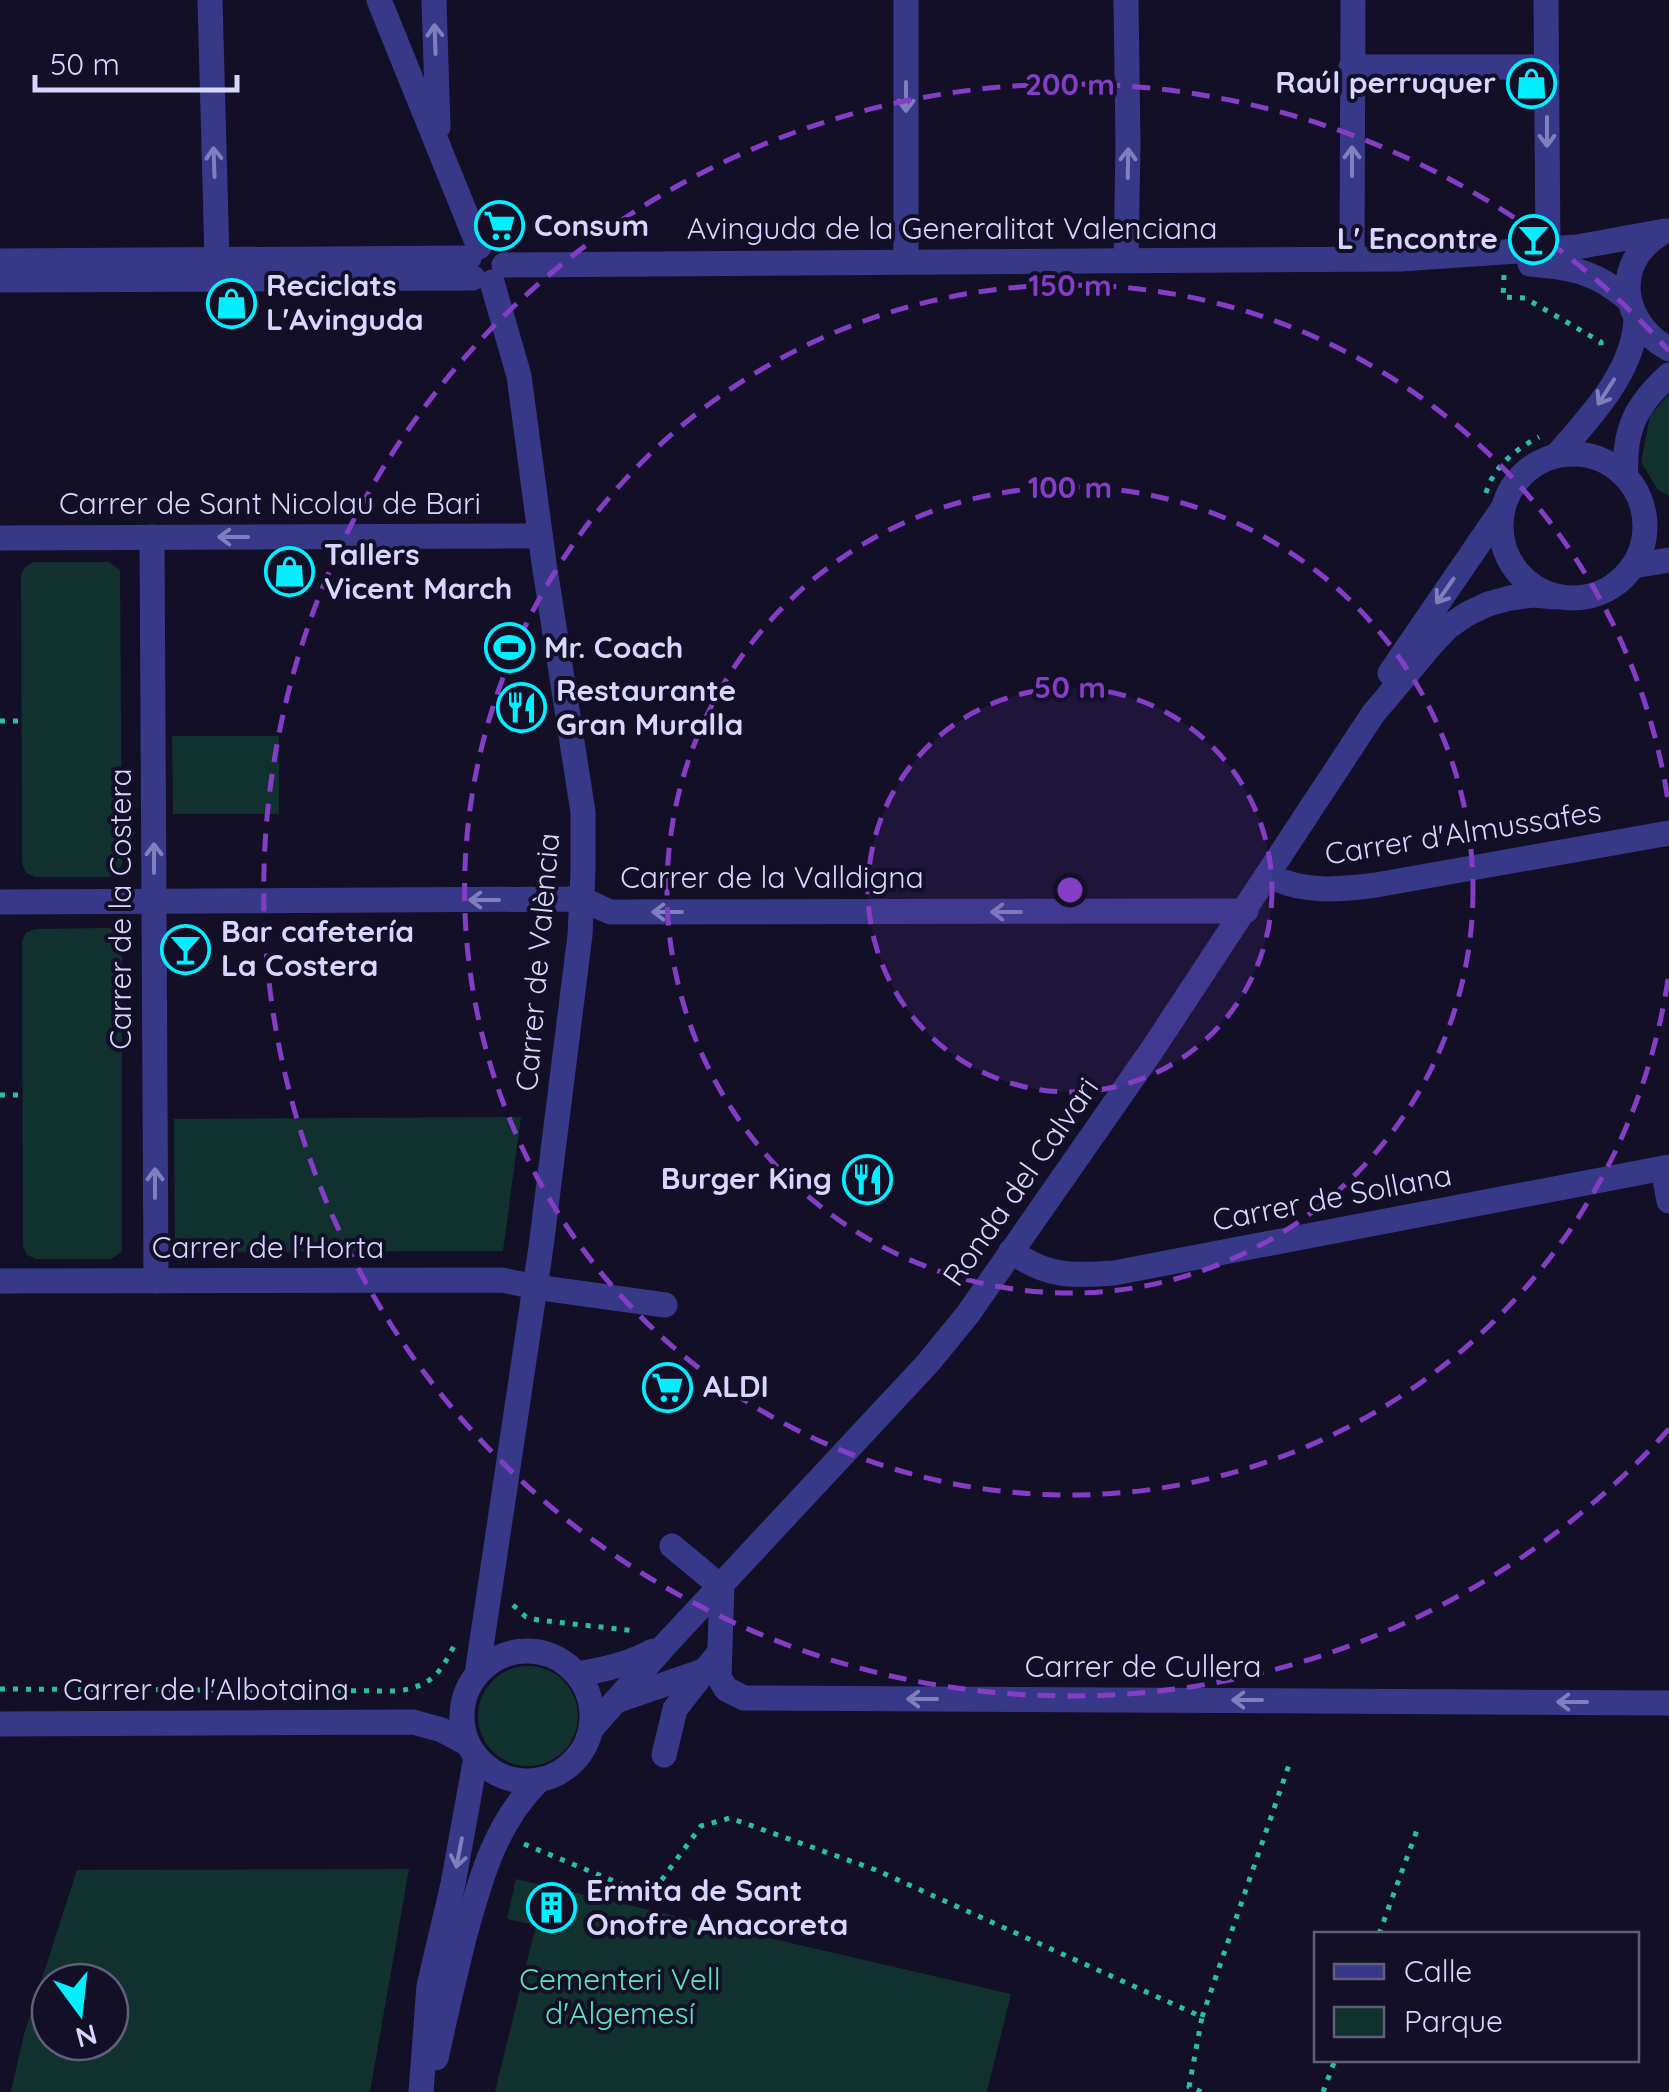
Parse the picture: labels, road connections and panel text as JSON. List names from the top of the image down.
{
  "streets": {
    "street": [
      "Avinguda de la Generalitat Valenciana",
      "Carrer de Sant Nicolau de Bari",
      "Carrer d'Almussafes",
      "Carrer de la Valldigna",
      "Carrer de la Costera",
      "Carrer de València",
      "Ronda del Calvari",
      "Carrer de Sollana",
      "Carrer de l'Horta",
      "Carrer de Cullera",
      "Carrer de l'Albotaina"
    ]
  },
  "crossings": [
    ["Avinguda de la Generalitat Valenciana", "Carrer de València"],
    ["Carrer de Sant Nicolau de Bari", "Carrer de la Costera"],
    ["Carrer de Sant Nicolau de Bari", "Carrer de València"],
    ["Carrer d'Almussafes", "Ronda del Calvari"],
    ["Carrer de la Valldigna", "Carrer de la Costera"],
    ["Carrer de la Valldigna", "Carrer de València"],
    ["Carrer de la Valldigna", "Ronda del Calvari"],
    ["Carrer de la Costera", "Carrer de l'Horta"],
    ["Carrer de València", "Ronda del Calvari"],
    ["Carrer de València", "Carrer de l'Horta"],
    ["Carrer de València", "Carrer de l'Albotaina"],
    ["Ronda del Calvari", "Carrer de Sollana"],
    ["Ronda del Calvari", "Carrer de Cullera"],
    ["Ronda del Calvari", "Carrer de l'Albotaina"]
  ],
  "one_way": [
    "Carrer de Sant Nicolau de Bari",
    "Carrer de la Valldigna",
    "Carrer de la Costera",
    "Carrer de Cullera"
  ],
  "parks": ["Cementeri Vell d'Algemesí"],
  "places": {
    "shop": ["Raúl perruquer", "Reciclats L'Avinguda", "Tallers Vicent March"],
    "supermarket": ["Consum", "ALDI"],
    "bar": ["L' Encontre", "Bar cafetería La Costera"],
    "sports": ["Mr. Coach"],
    "restaurant": ["Restaurante Gran Muralla", "Burger King"],
    "building": ["Ermita de Sant Onofre Anacoreta"]
  },
  "legend": ["Calle", "Parque"],
  "scale_bar": "50 m",
  "north": "bottom",
  "rings": [
    "200 m",
    "150 m",
    "100 m",
    "50 m"
  ]
}
